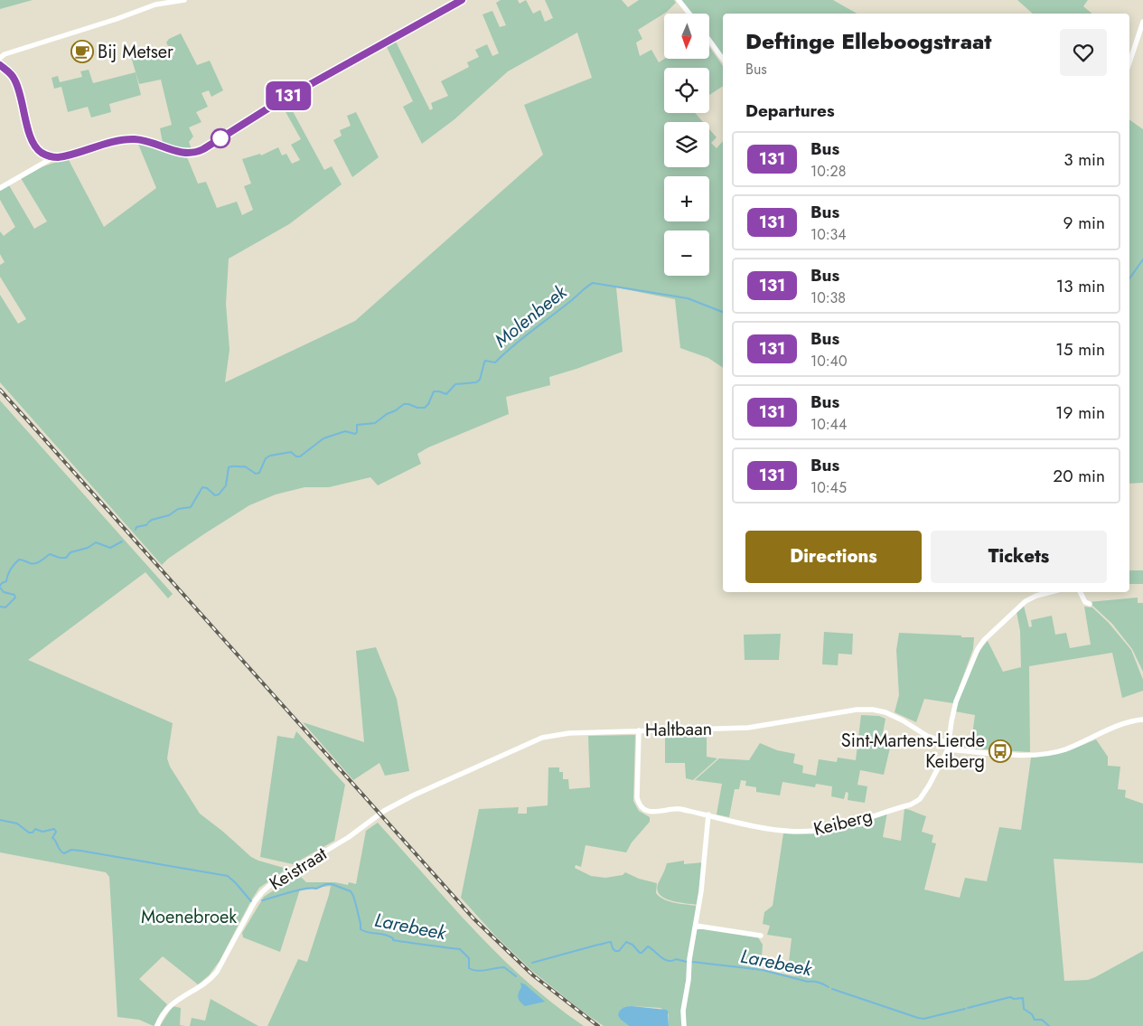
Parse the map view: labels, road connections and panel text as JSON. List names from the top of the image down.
{
  "streets": {
    "street": ["Haltbaan", "Keiberg", "Keistraat"]
  },
  "crossings": [
    ["Haltbaan", "Keiberg"],
    ["Haltbaan", "Keistraat"]
  ],
  "water": ["Molenbeek", "Larebeek"],
  "parks": ["Moenebroek"],
  "places": {
    "cafe": ["Bij Metser"],
    "bus stop": ["Sint-Martens-Lierde Keiberg"]
  },
  "lines": ["bus line 131"],
  "north": "bottom",
  "page": {
    "on_map": "131",
    "map_buttons": ["+", "−"],
    "heading": [
      ["Deftinge Elleboogstraat", "Bus"],
      "Departures"
    ],
    "list": [
      {
        "mark": "131",
        "name": "Bus",
        "note": "10:28",
        "value": "3 min"
      },
      {
        "mark": "131",
        "name": "Bus",
        "note": "10:34",
        "value": "9 min"
      },
      {
        "mark": "131",
        "name": "Bus",
        "note": "10:38",
        "value": "13 min"
      },
      {
        "mark": "131",
        "name": "Bus",
        "note": "10:40",
        "value": "15 min"
      },
      {
        "mark": "131",
        "name": "Bus",
        "note": "10:44",
        "value": "19 min"
      },
      {
        "mark": "131",
        "name": "Bus",
        "note": "10:45",
        "value": "20 min"
      }
    ],
    "buttons": ["Directions", "Tickets"]
  }
}
